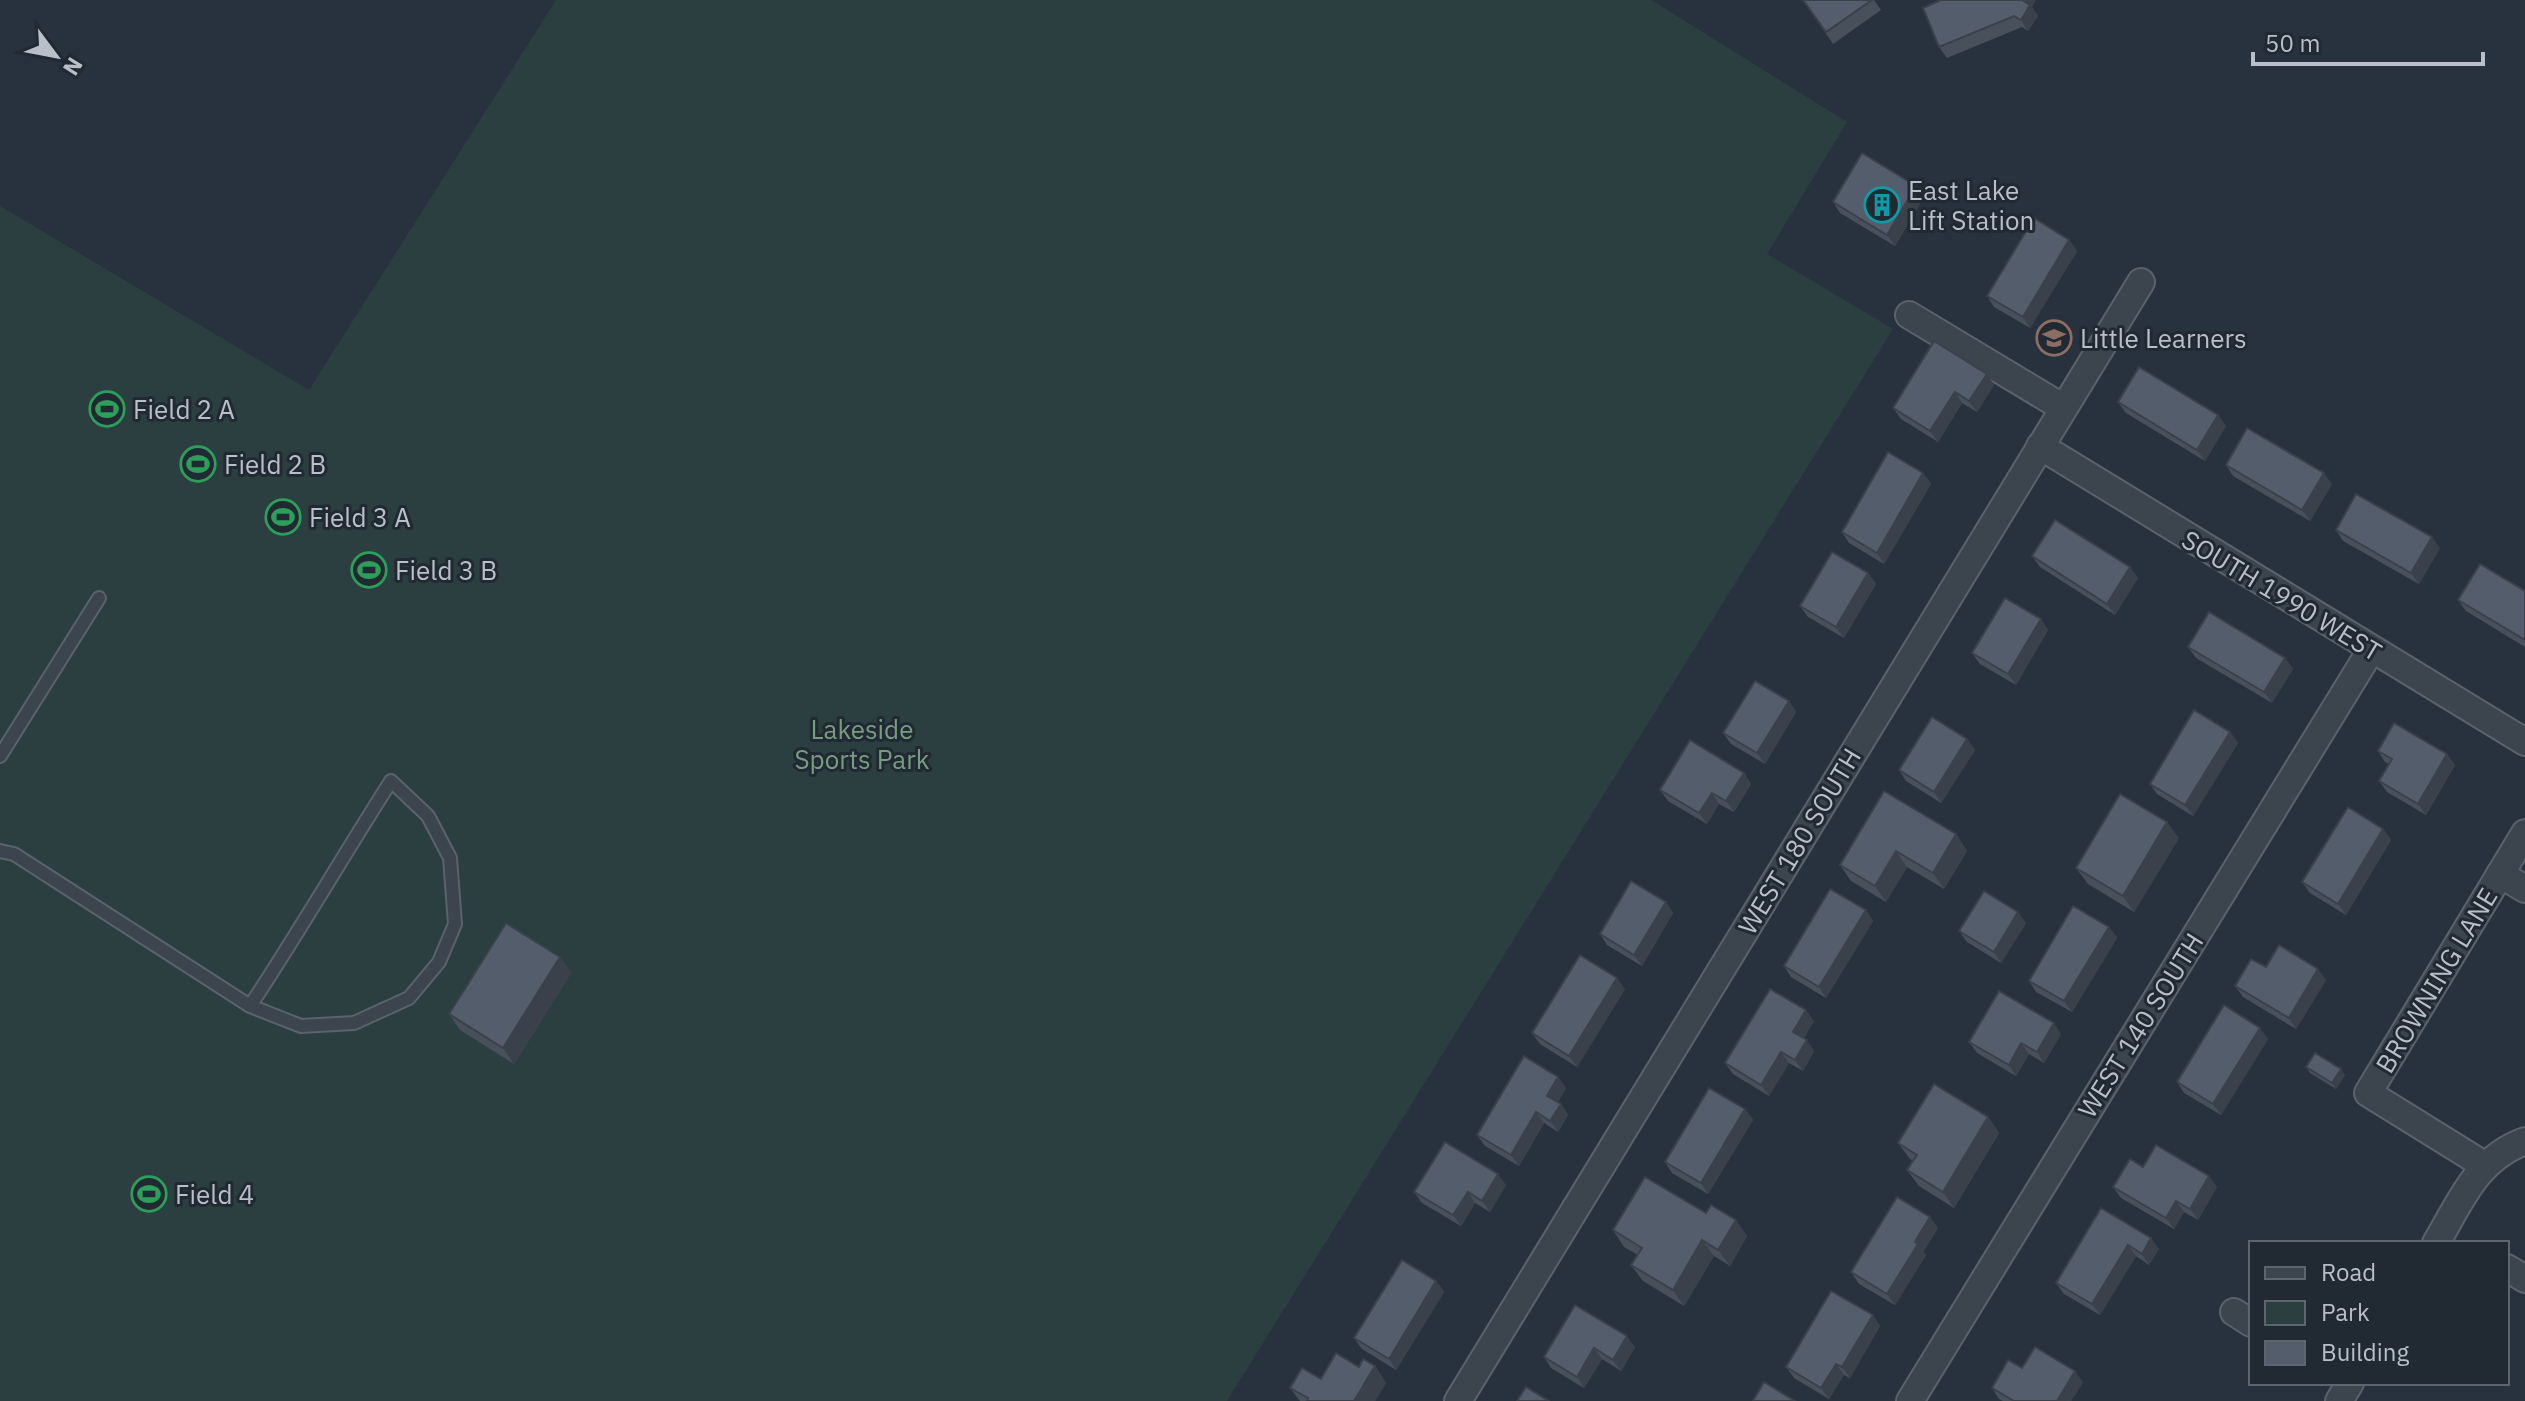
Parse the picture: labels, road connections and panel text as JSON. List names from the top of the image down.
{
  "streets": {
    "street": [
      "SOUTH 1990 WEST",
      "WEST 180 SOUTH",
      "BROWNING LANE",
      "WEST 140 SOUTH"
    ]
  },
  "crossings": [
    ["SOUTH 1990 WEST", "WEST 180 SOUTH"],
    ["SOUTH 1990 WEST", "WEST 140 SOUTH"]
  ],
  "parks": ["Lakeside Sports Park"],
  "places": {
    "building": ["East Lake Lift Station"],
    "school or university": ["Little Learners"],
    "sports": [
      "Field 2 A",
      "Field 2 B",
      "Field 3 A",
      "Field 3 B",
      "Field 4"
    ]
  },
  "legend": ["Road", "Park", "Building"],
  "scale_bar": "50 m",
  "north": "bottom right"
}
